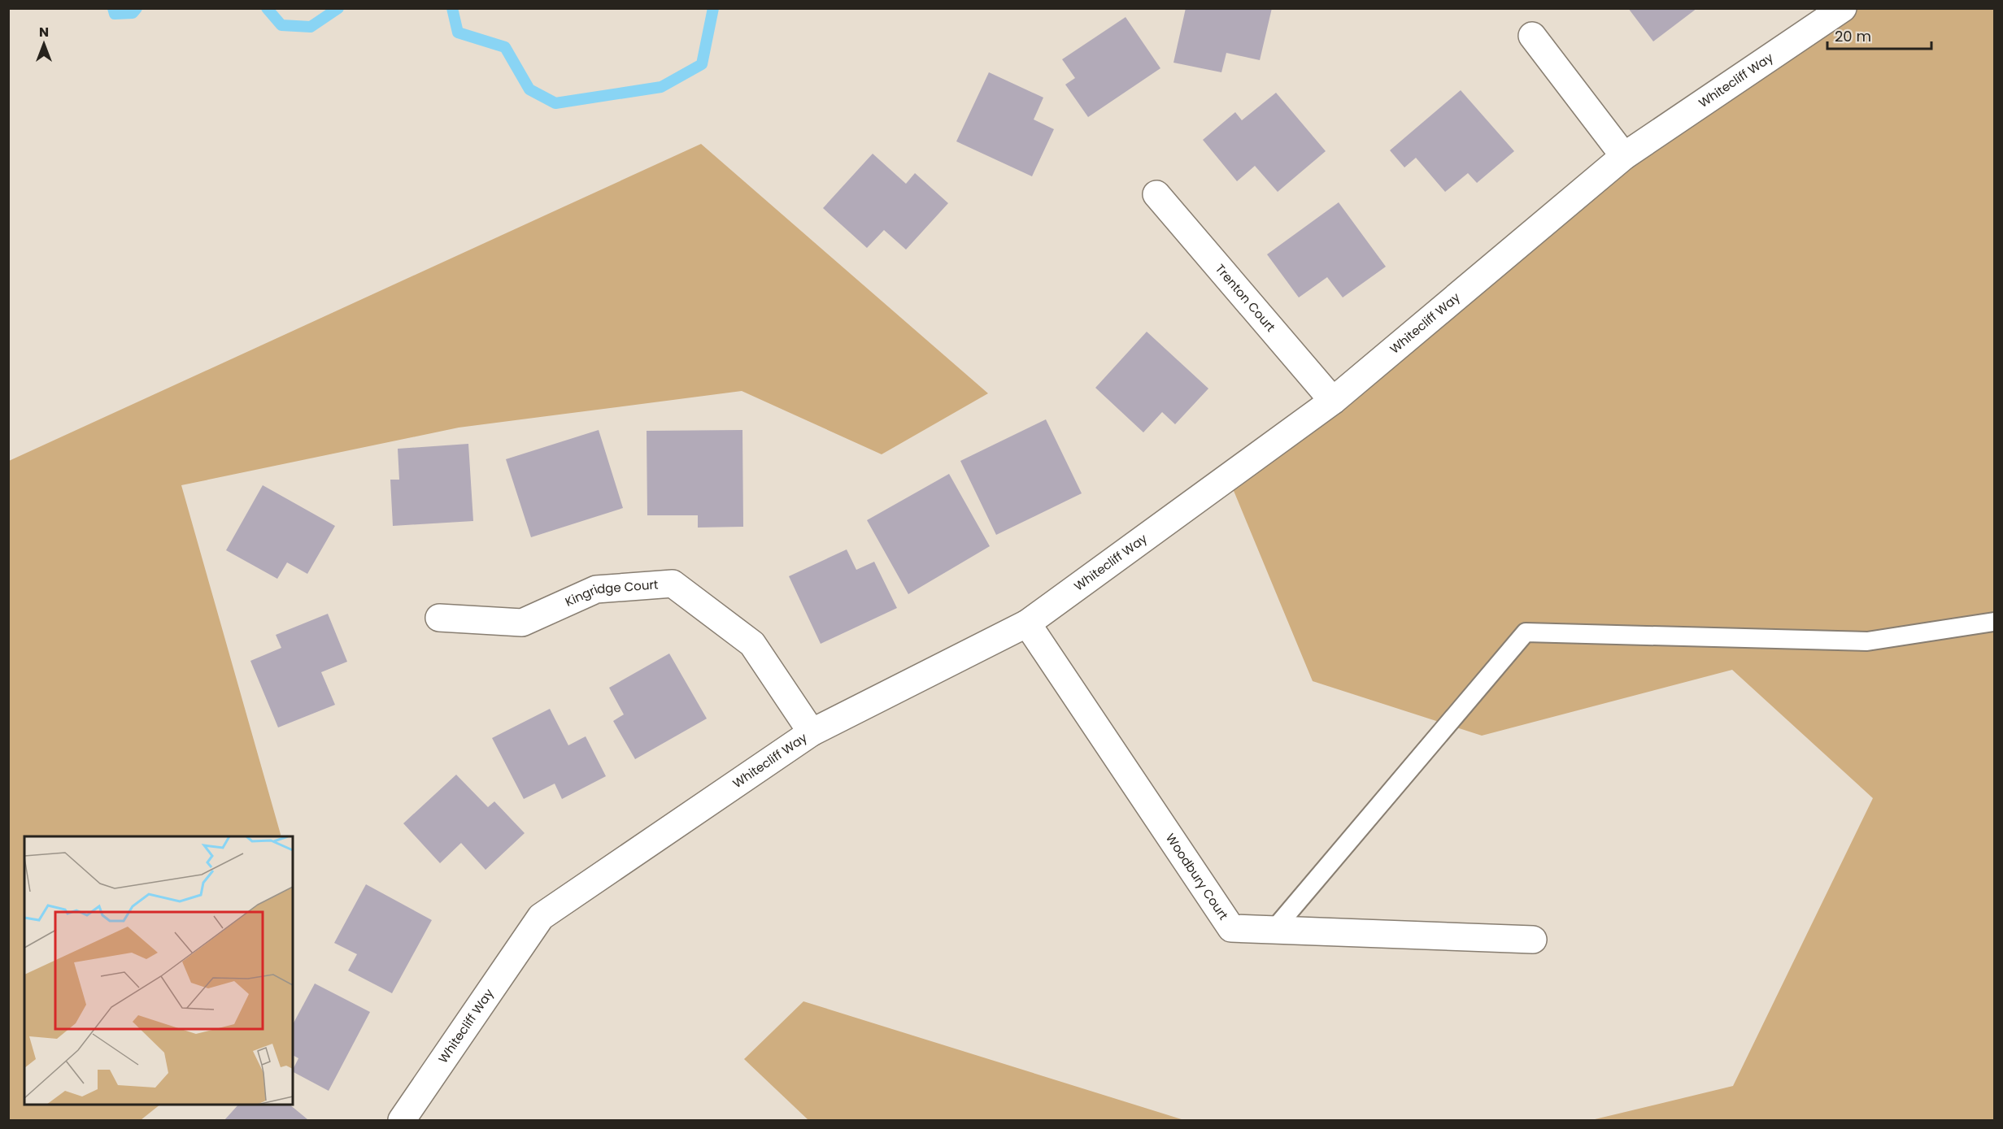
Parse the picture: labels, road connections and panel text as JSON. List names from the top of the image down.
{
  "streets": {
    "street": [
      "Whitecliff Way",
      "Trenton Court",
      "Kingridge Court",
      "Woodbury Court"
    ]
  },
  "crossings": [
    ["Whitecliff Way", "Trenton Court"],
    ["Whitecliff Way", "Kingridge Court"],
    ["Whitecliff Way", "Woodbury Court"]
  ],
  "scale_bar": "20 m",
  "north": "top"
}
